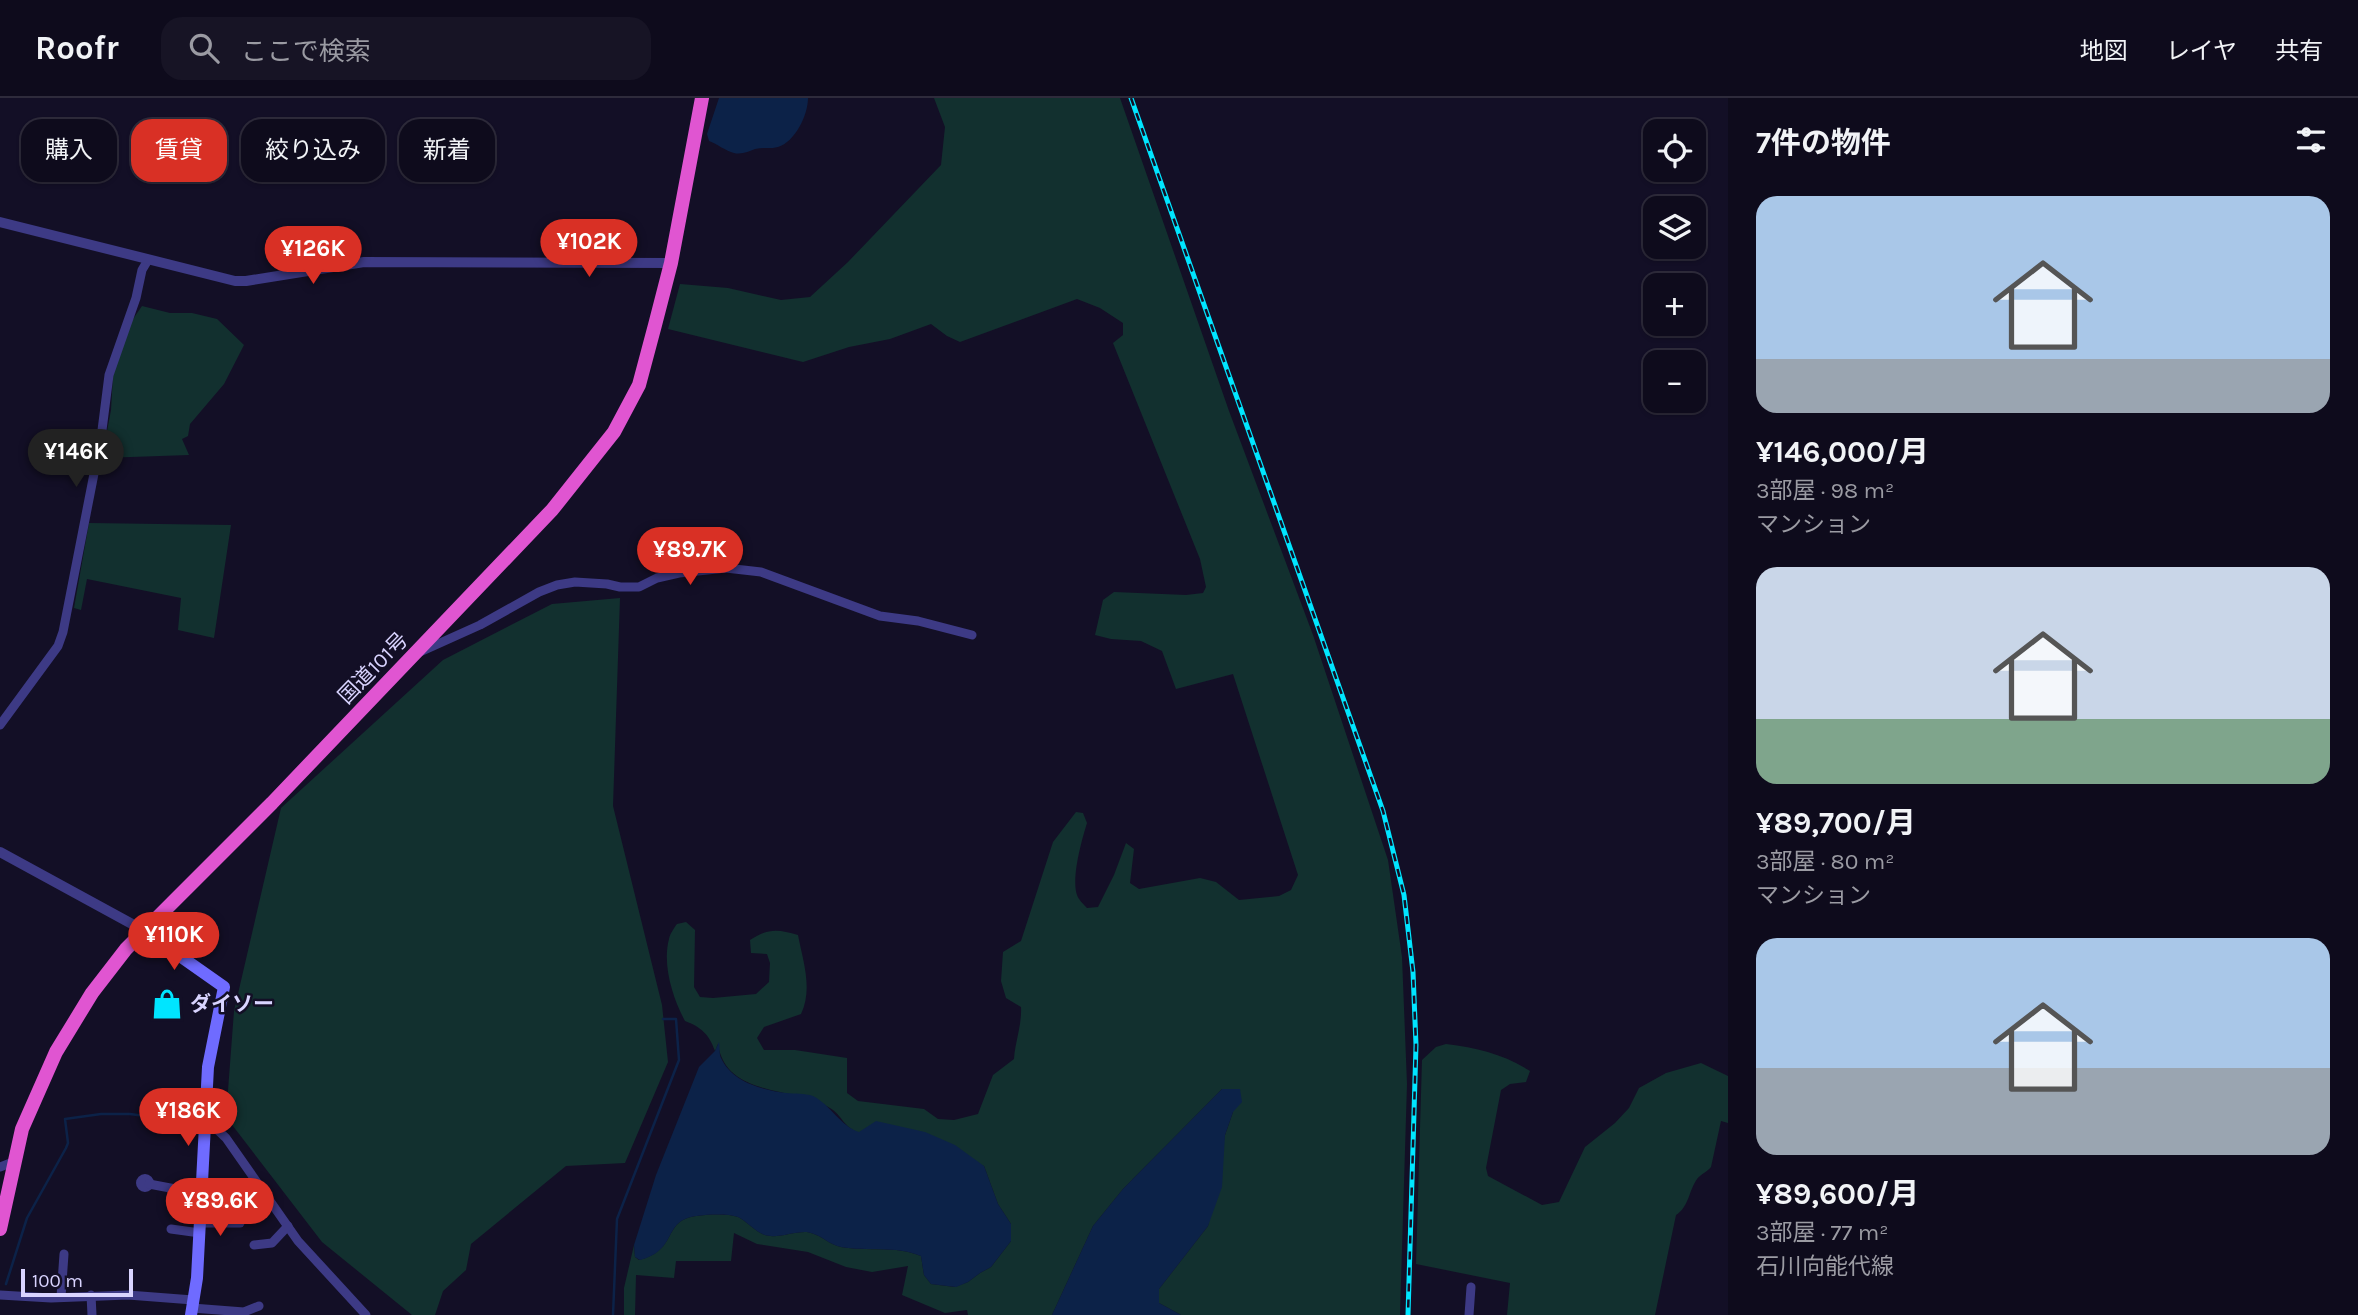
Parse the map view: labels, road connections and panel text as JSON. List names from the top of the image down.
{
  "streets": {
    "highway": ["国道101号"]
  },
  "places": {
    "shop": ["ダイソー"]
  },
  "scale_bar": "100 m",
  "page": {
    "header": "Roofr",
    "search": "ここで検索",
    "nav": ["地図", "レイヤ", "共有"],
    "heading": "7件の物件",
    "map_buttons": ["+", "−"],
    "chip": [
      "購入",
      "賃貸",
      "絞り込み",
      "新着"
    ],
    "list": [
      {
        "name": "¥146,000/月",
        "note": "3部屋 · 98 m² · マンション"
      },
      {
        "name": "¥89,700/月",
        "note": "3部屋 · 80 m² · マンション"
      },
      {
        "name": "¥89,600/月",
        "note": "3部屋 · 77 m² · 石川向能代線"
      }
    ],
    "price": [
      "¥102K",
      "¥126K",
      "¥146K",
      "¥89.7K",
      "¥110K",
      "¥186K",
      "¥89.6K"
    ],
    "scale": "100 m"
  }
}
